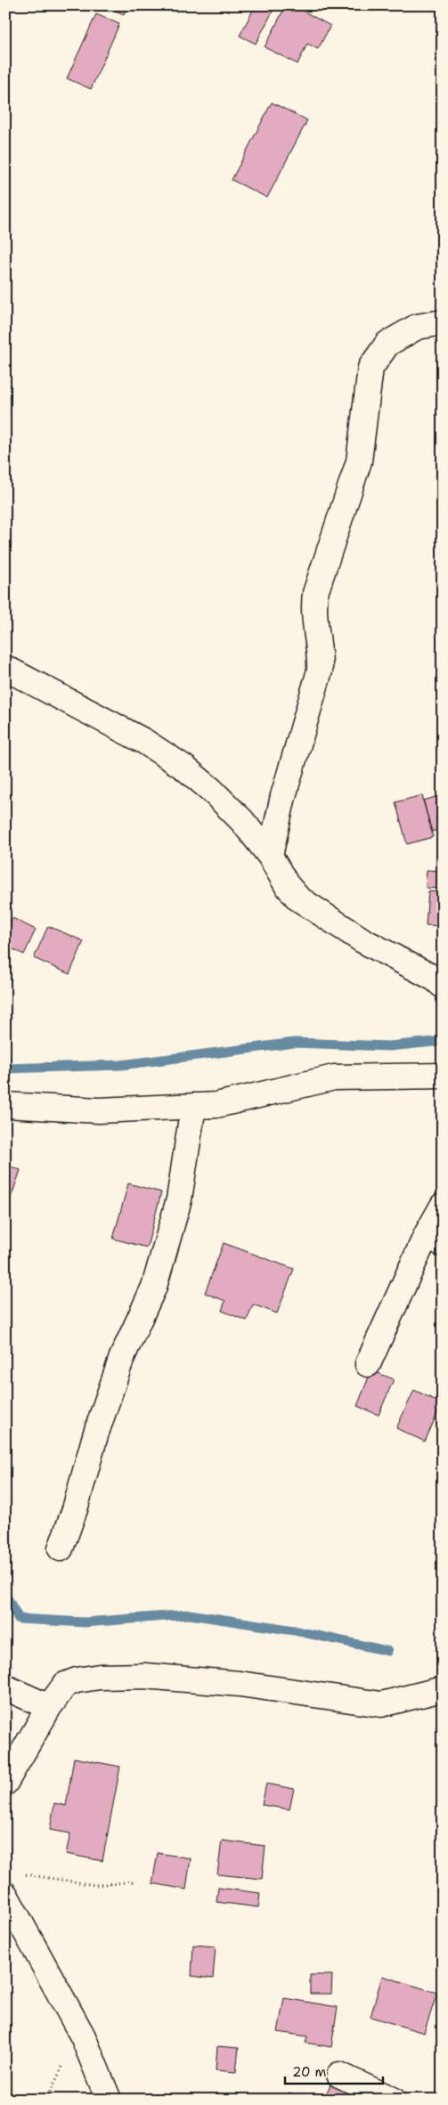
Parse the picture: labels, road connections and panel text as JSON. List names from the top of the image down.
{
  "scale_bar": "20 m"
}
